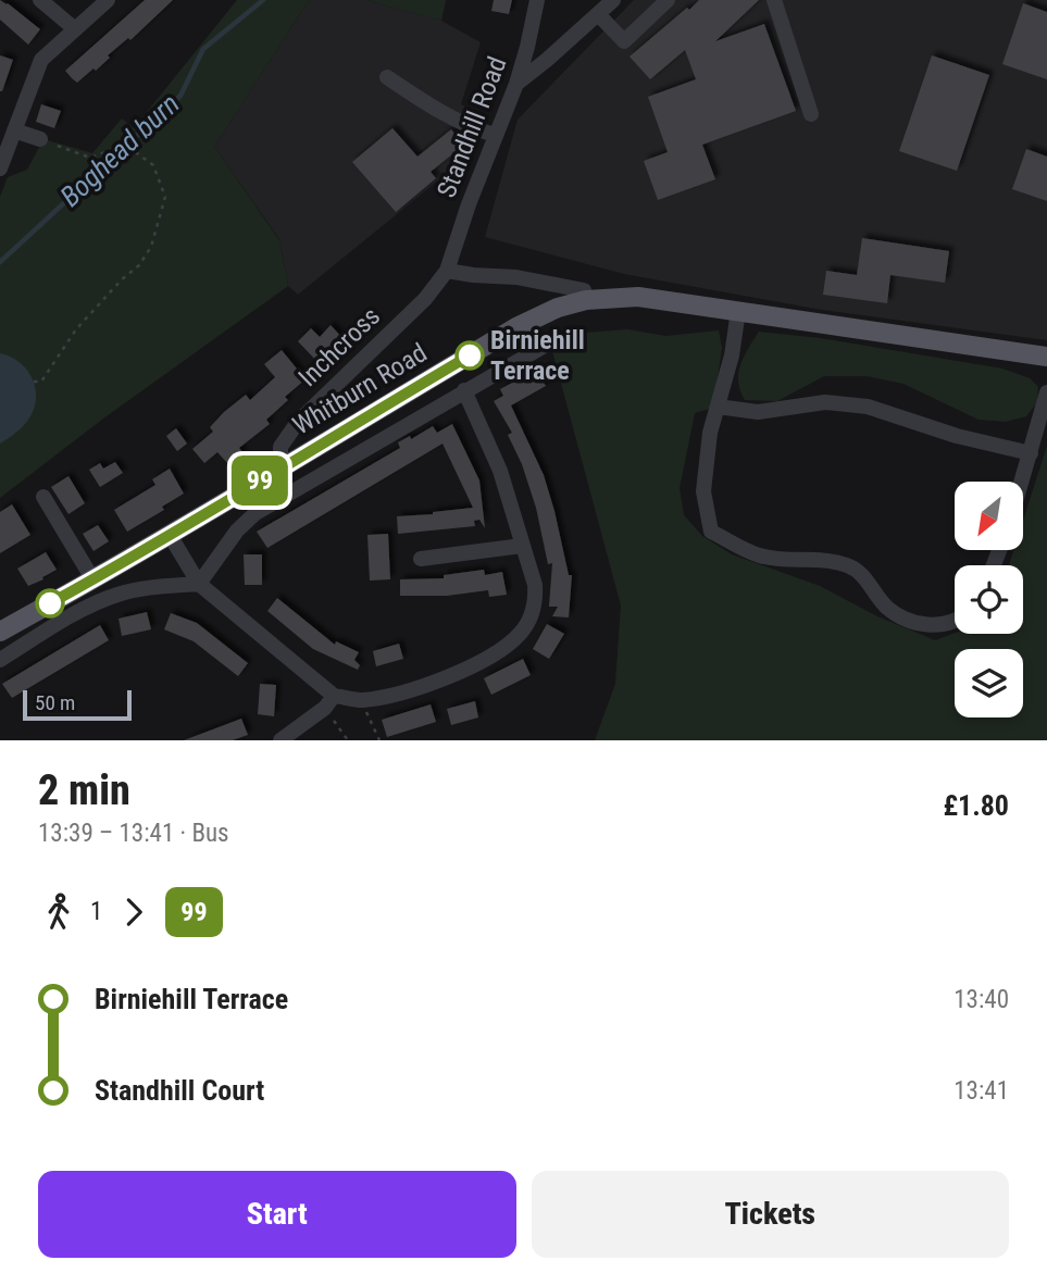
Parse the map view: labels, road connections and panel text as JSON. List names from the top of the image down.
{
  "streets": {
    "main road": ["Whitburn Road"],
    "street": ["Standhill Road", "Inchcross"]
  },
  "crossings": [
    ["Standhill Road", "Inchcross"],
    ["Inchcross", "Whitburn Road"]
  ],
  "water": ["Boghead burn"],
  "places": ["Birniehill Terrace"],
  "lines": ["bus line 99"],
  "scale_bar": "50 m",
  "north": "bottom left",
  "page": {
    "on_map": "99",
    "scale": "50 m",
    "heading": ["2 min", "13:39 – 13:41 · Bus", "£1.80"],
    "legs": ["1", "99"],
    "list": [
      {
        "name": "Birniehill Terrace",
        "value": "13:40"
      },
      {
        "name": "Standhill Court",
        "value": "13:41"
      }
    ],
    "buttons": ["Start", "Tickets"]
  }
}
